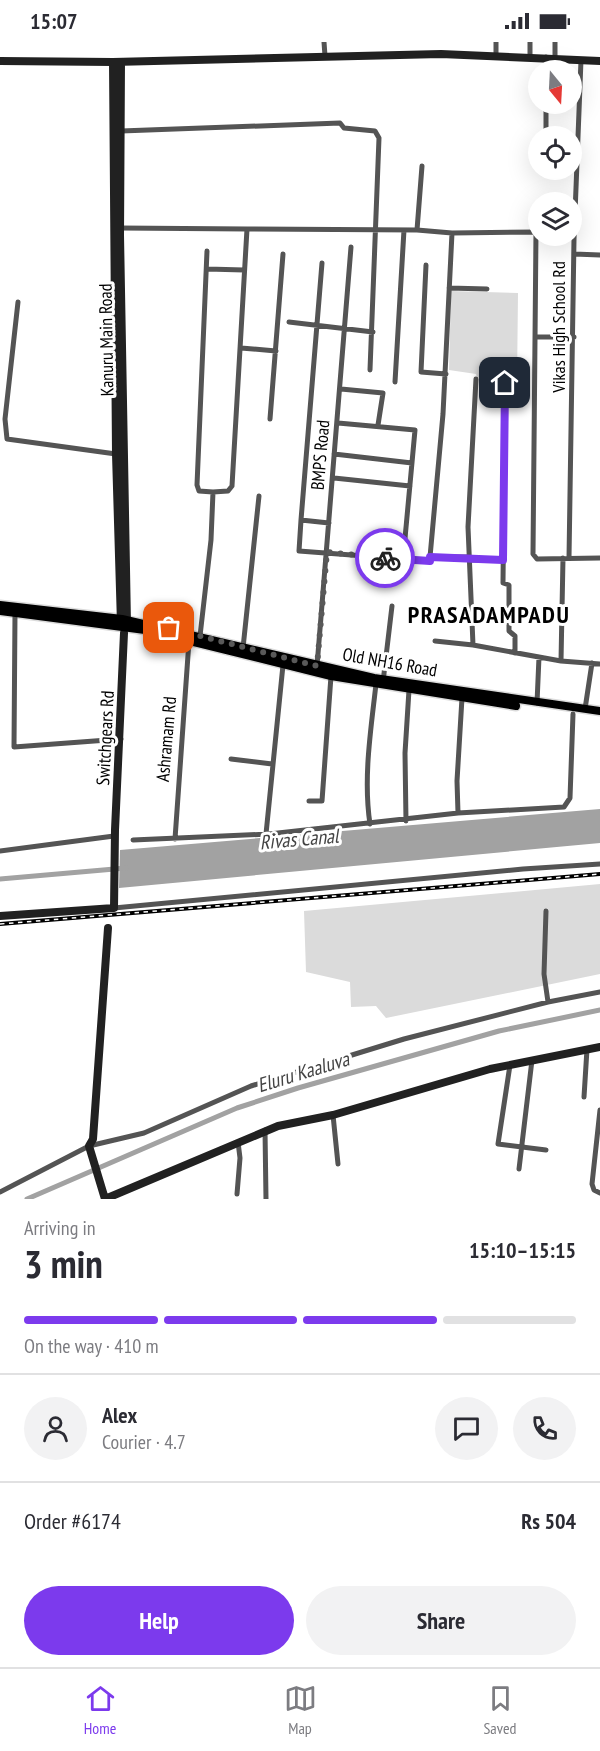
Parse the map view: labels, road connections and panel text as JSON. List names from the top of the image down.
{
  "streets": {
    "main road": ["Old NH16 Road"],
    "street": [
      "Vikas High School Rd",
      "Kanuru Main Road",
      "BMPS Road",
      "Switchgears Rd",
      "Ashramam Rd"
    ]
  },
  "crossings": [
    ["Kanuru Main Road", "Old NH16 Road"],
    ["Kanuru Main Road", "Switchgears Rd"],
    ["BMPS Road", "Old NH16 Road"],
    ["Old NH16 Road", "Switchgears Rd"],
    ["Old NH16 Road", "Ashramam Rd"]
  ],
  "districts": ["PRASADAMPADU"],
  "water": ["Rivas Canal", "Eluru Kaaluva"],
  "north": "bottom",
  "page": {
    "status": "15:07",
    "heading": ["3 min", "Arriving in", "15:10–15:15"],
    "panel": [
      "Alex",
      "Courier · 4.7",
      "Order #6174",
      "Rs 504"
    ],
    "bar": "On the way · 410 m",
    "buttons": ["Help", "Share"],
    "tabs": ["Home", "Map", "Saved"]
  }
}
